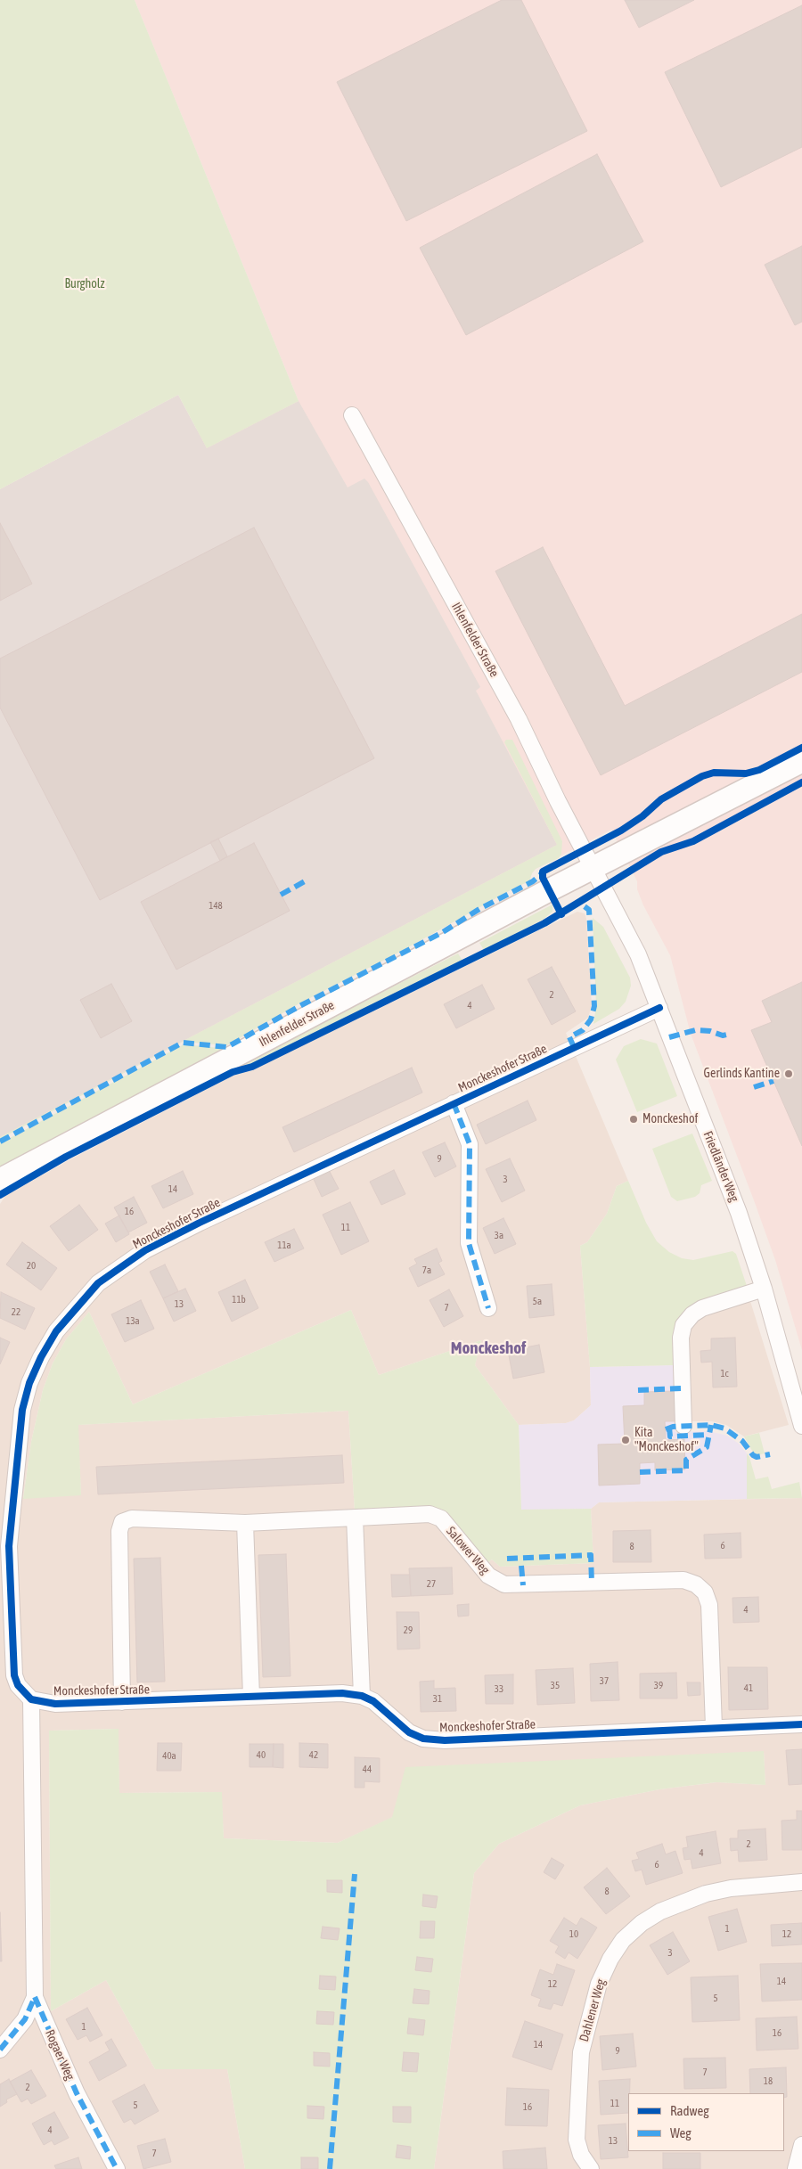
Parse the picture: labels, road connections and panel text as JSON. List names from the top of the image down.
{
  "streets": {
    "main road": ["Ihlenfelder Straße"],
    "street": [
      "Monckeshofer Straße",
      "Friedländer Weg",
      "Salower Weg",
      "Dahlener Weg",
      "Rogaer Weg"
    ]
  },
  "crossings": [
    ["Ihlenfelder Straße", "Friedländer Weg"],
    ["Monckeshofer Straße", "Friedländer Weg"],
    ["Monckeshofer Straße", "Salower Weg"]
  ],
  "districts": ["Monckeshof"],
  "parks": ["Burgholz"],
  "places": ["Gerlinds Kantine", "Monckeshof", "Kita \"Monckeshof\""],
  "house_numbers": [
    "148",
    "2",
    "4",
    "9",
    "3",
    "14",
    "16",
    "11",
    "3a",
    "11a",
    "20",
    "7a",
    "11b",
    "5a",
    "13",
    "7",
    "22",
    "13a",
    "1c",
    "6",
    "8",
    "27",
    "4",
    "29",
    "37",
    "35",
    "39",
    "41",
    "33",
    "31",
    "40",
    "42",
    "40a",
    "44",
    "2",
    "4",
    "6",
    "8",
    "1",
    "10",
    "12",
    "3",
    "14",
    "12",
    "5",
    "1",
    "16",
    "14",
    "9",
    "7",
    "18",
    "2",
    "11",
    "5",
    "16",
    "4",
    "13",
    "7"
  ],
  "legend": ["Radweg", "Weg"]
}
